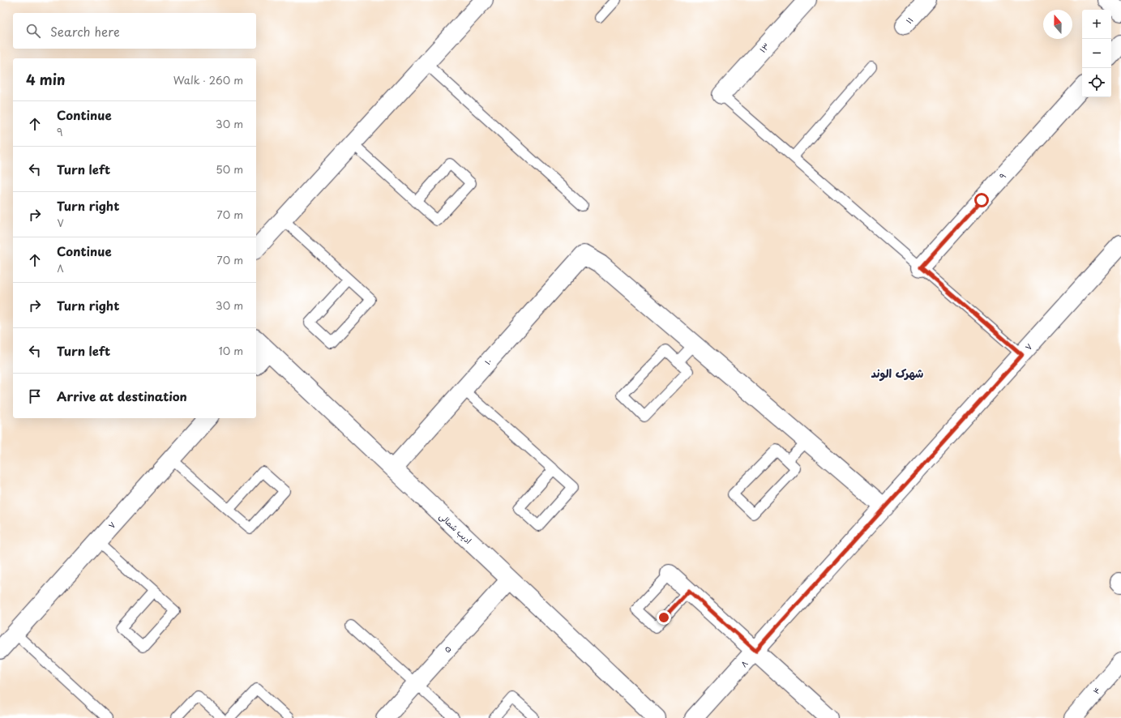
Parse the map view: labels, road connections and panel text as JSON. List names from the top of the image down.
{
  "streets": {
    "street": [
      "۱۱",
      "۱۳",
      "۹",
      "۷",
      "۱۰",
      "ادیب شمالی",
      "۵",
      "۸",
      "۴"
    ]
  },
  "crossings": [
    ["۷", "۸"],
    ["۱۰", "ادیب شمالی"],
    ["ادیب شمالی", "۵"]
  ],
  "districts": ["شهرک الوند"],
  "north": "top",
  "page": {
    "map_buttons": ["+", "−"],
    "search": "Search here",
    "heading": ["4 min", "Walk · 260 m"],
    "list": [
      ["Continue", "۹", "30 m"],
      ["Turn left", "50 m"],
      ["Turn right", "۷", "70 m"],
      ["Continue", "۸", "70 m"],
      ["Turn right", "30 m"],
      ["Turn left", "10 m"],
      "Arrive at destination"
    ]
  }
}
